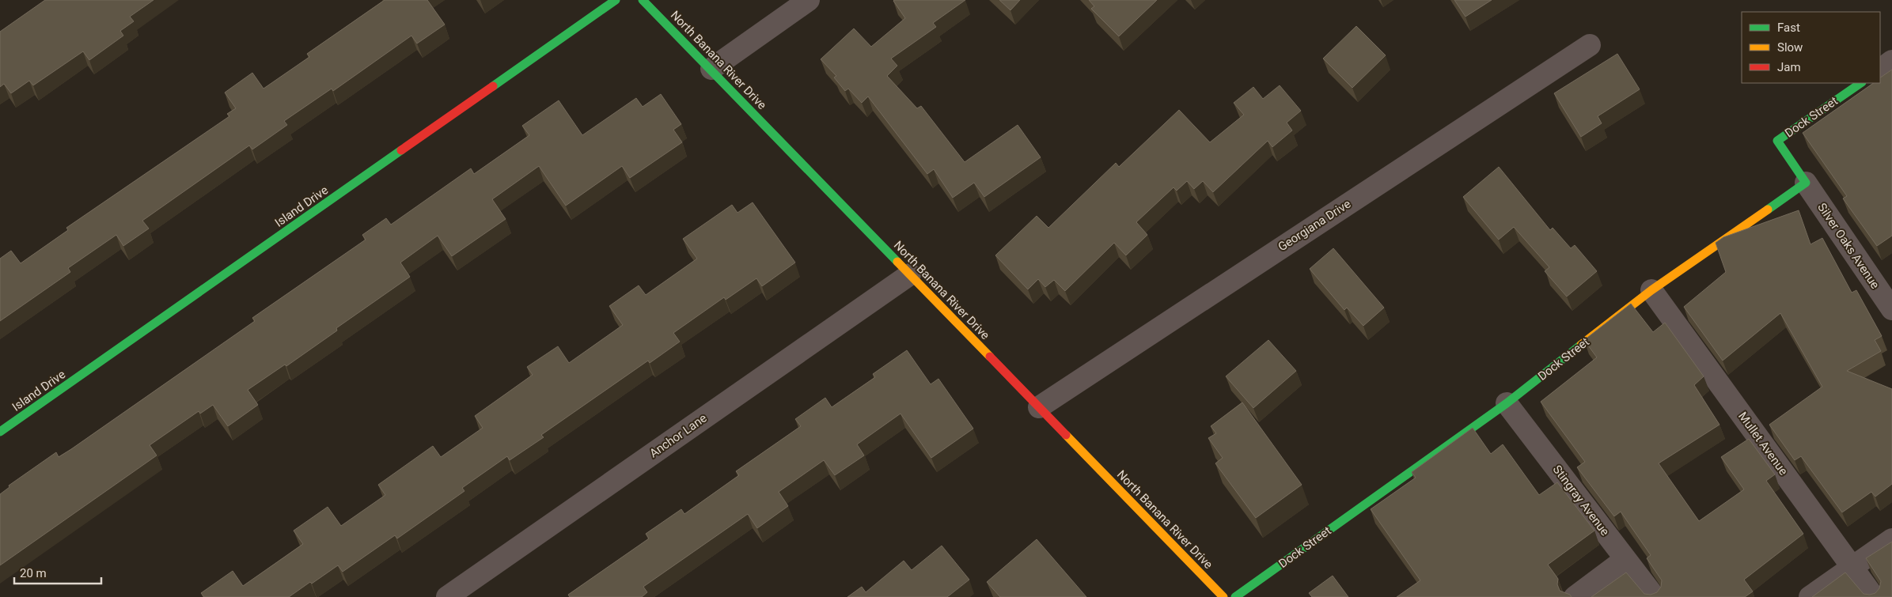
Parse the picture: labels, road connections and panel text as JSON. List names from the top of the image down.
{
  "streets": {
    "street": [
      "North Banana River Drive",
      "Dock Street",
      "Island Drive",
      "Georgiana Drive",
      "Silver Oaks Avenue",
      "Anchor Lane",
      "Mullet Avenue",
      "Stingray Avenue"
    ]
  },
  "crossings": [
    ["North Banana River Drive", "Georgiana Drive"],
    ["North Banana River Drive", "Anchor Lane"],
    ["Dock Street", "Silver Oaks Avenue"],
    ["Dock Street", "Mullet Avenue"],
    ["Dock Street", "Stingray Avenue"]
  ],
  "legend": ["Fast", "Slow", "Jam"],
  "scale_bar": "20 m"
}
